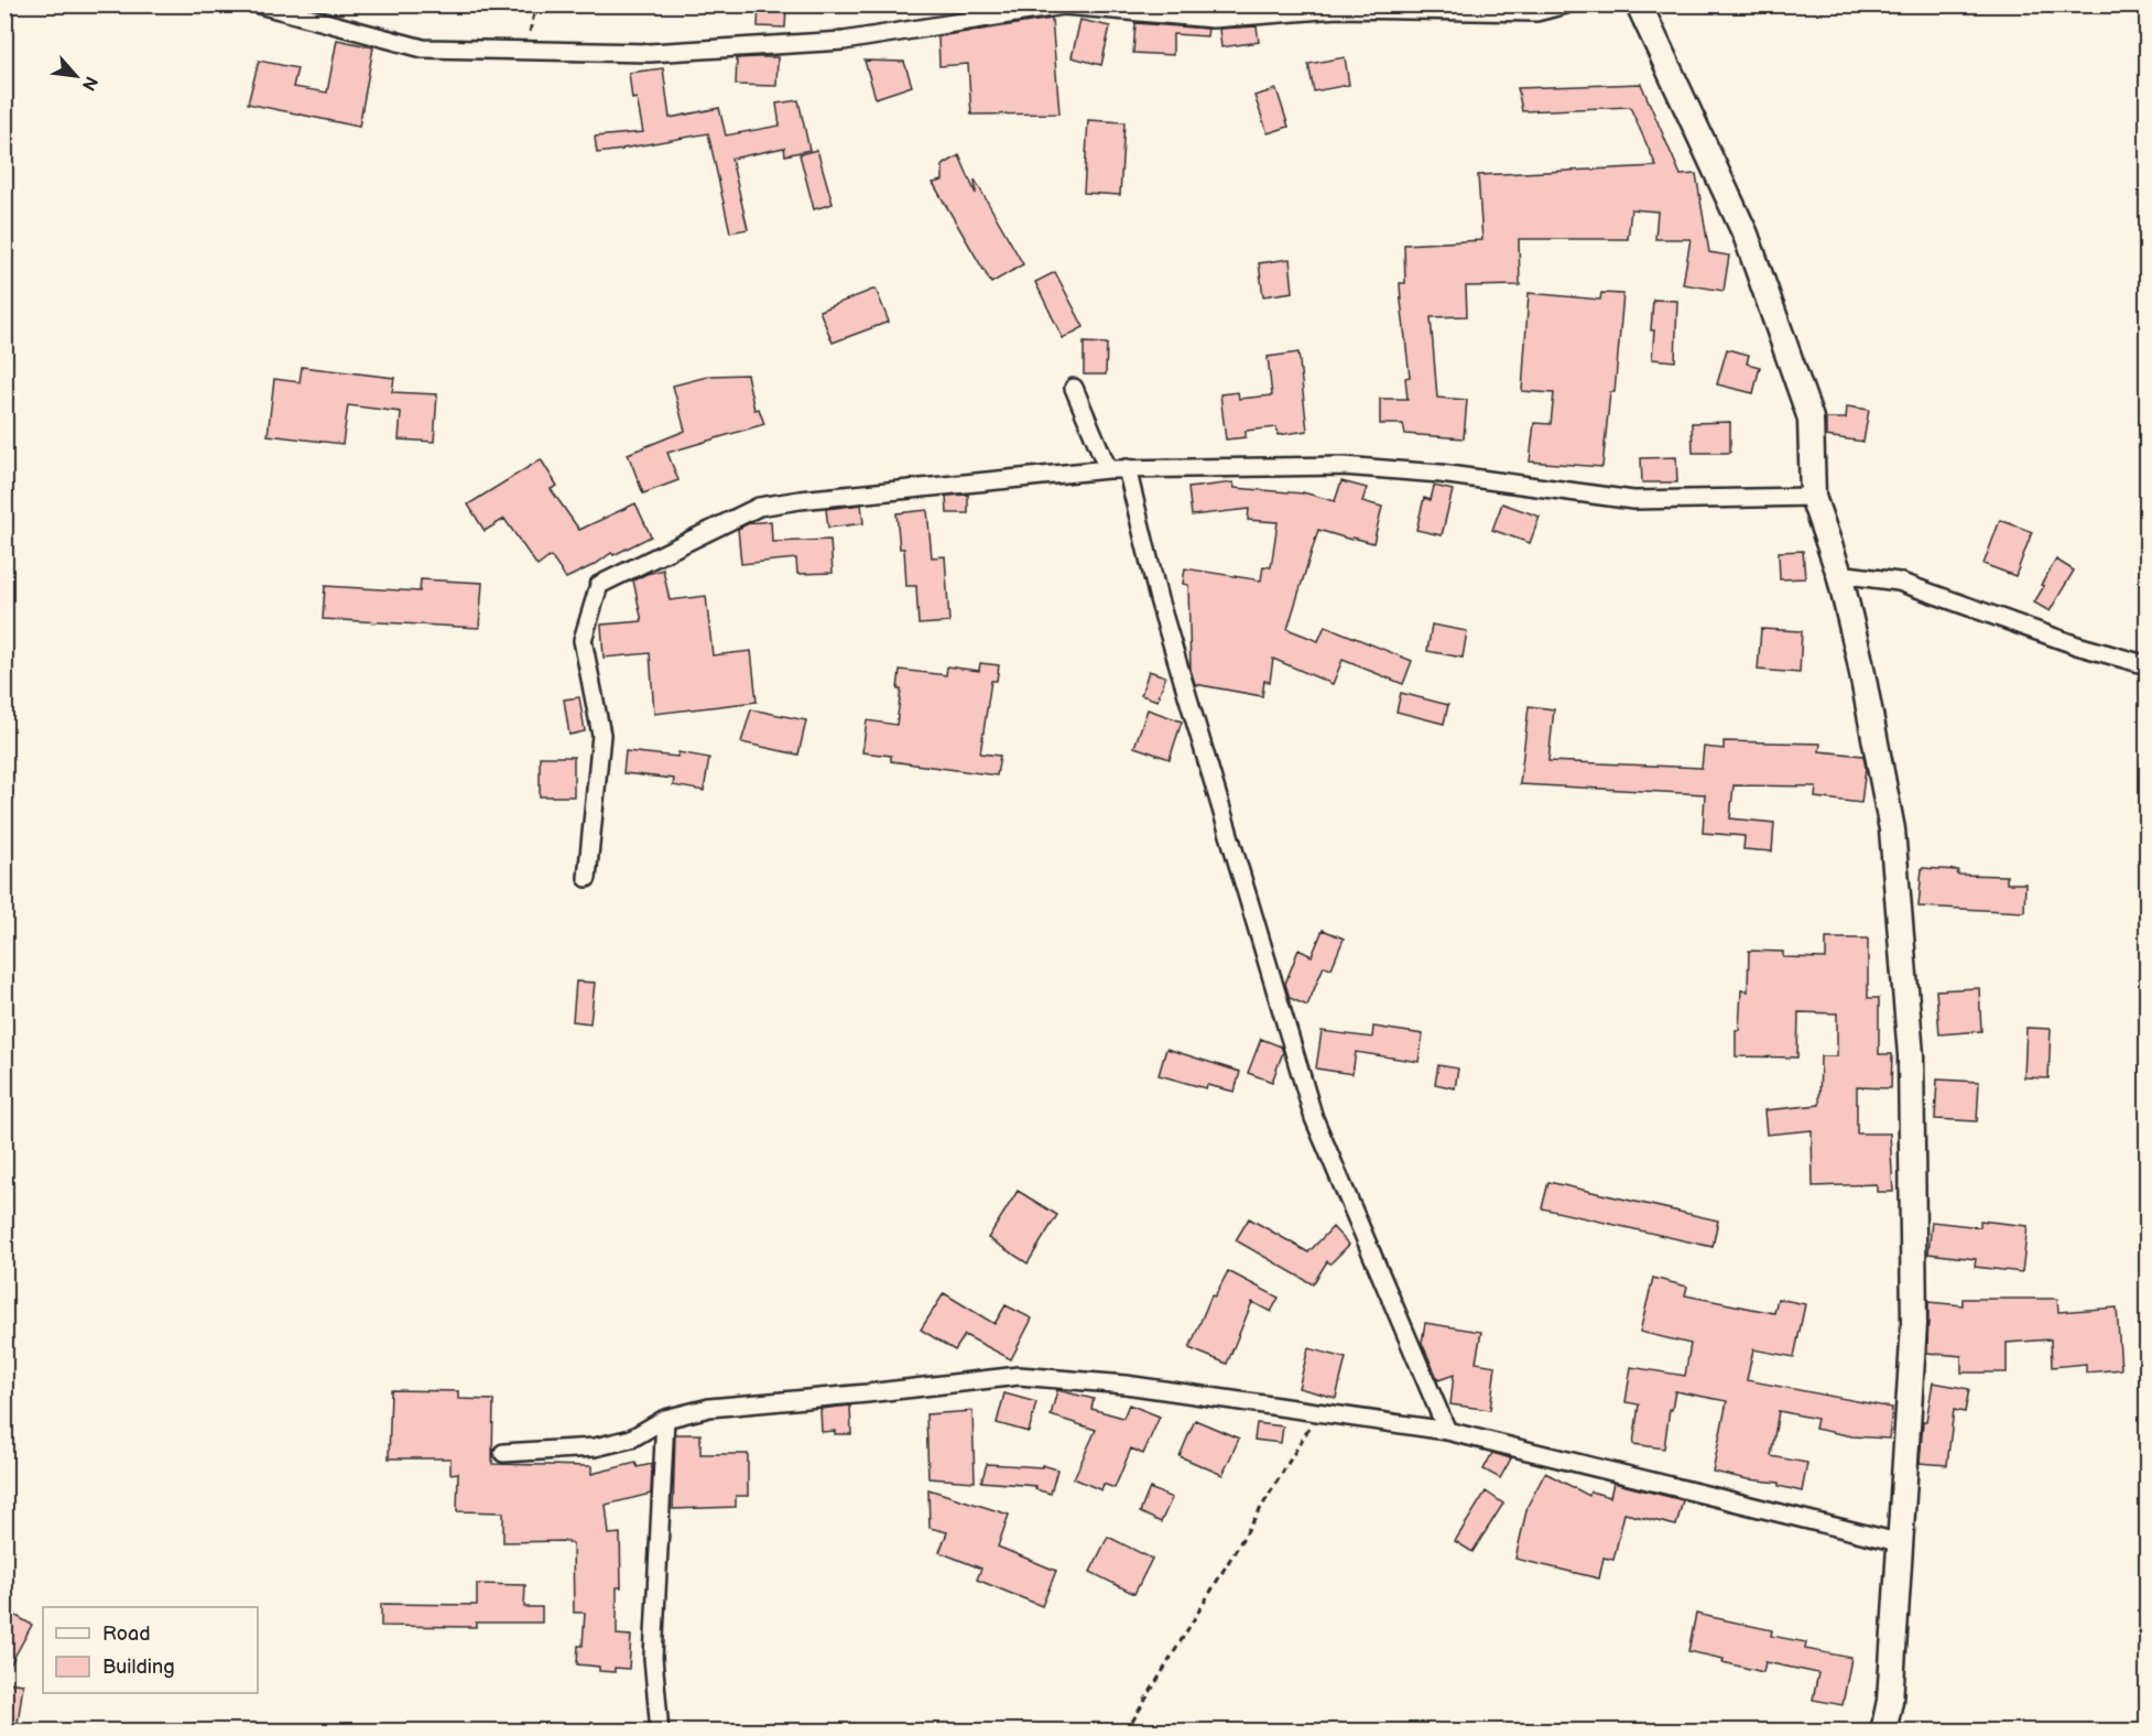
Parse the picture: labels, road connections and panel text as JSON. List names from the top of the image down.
{
  "legend": ["Road", "Building"],
  "north": "bottom right"
}
